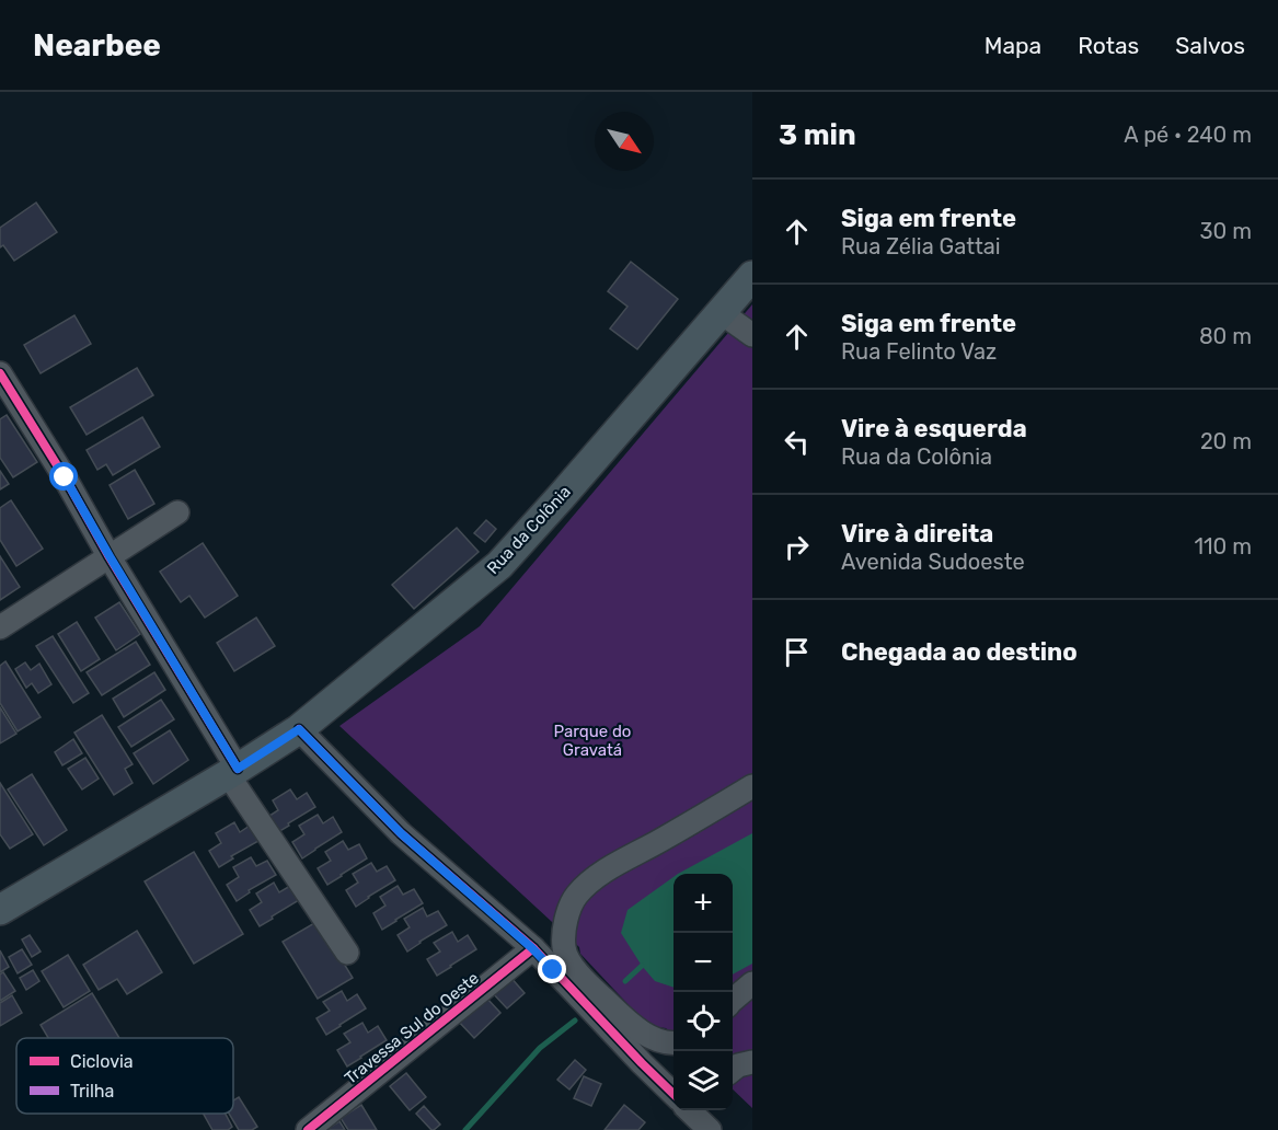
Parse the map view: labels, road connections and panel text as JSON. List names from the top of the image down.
{
  "streets": {
    "main road": ["Rua da Colônia"],
    "street": ["Travessa Sul do Oeste"]
  },
  "parks": ["Parque do Gravatá"],
  "legend": ["Ciclovia", "Trilha"],
  "north": "bottom right",
  "page": {
    "header": "Nearbee",
    "nav": ["Mapa", "Rotas", "Salvos"],
    "heading": ["3 min", "A pé · 240 m"],
    "list": [
      ["Siga em frente", "Rua Zélia Gattai", "30 m"],
      ["Siga em frente", "Rua Felinto Vaz", "80 m"],
      ["Vire à esquerda", "Rua da Colônia", "20 m"],
      ["Vire à direita", "Avenida Sudoeste", "110 m"],
      "Chegada ao destino"
    ],
    "map_buttons": ["+", "−"]
  }
}
